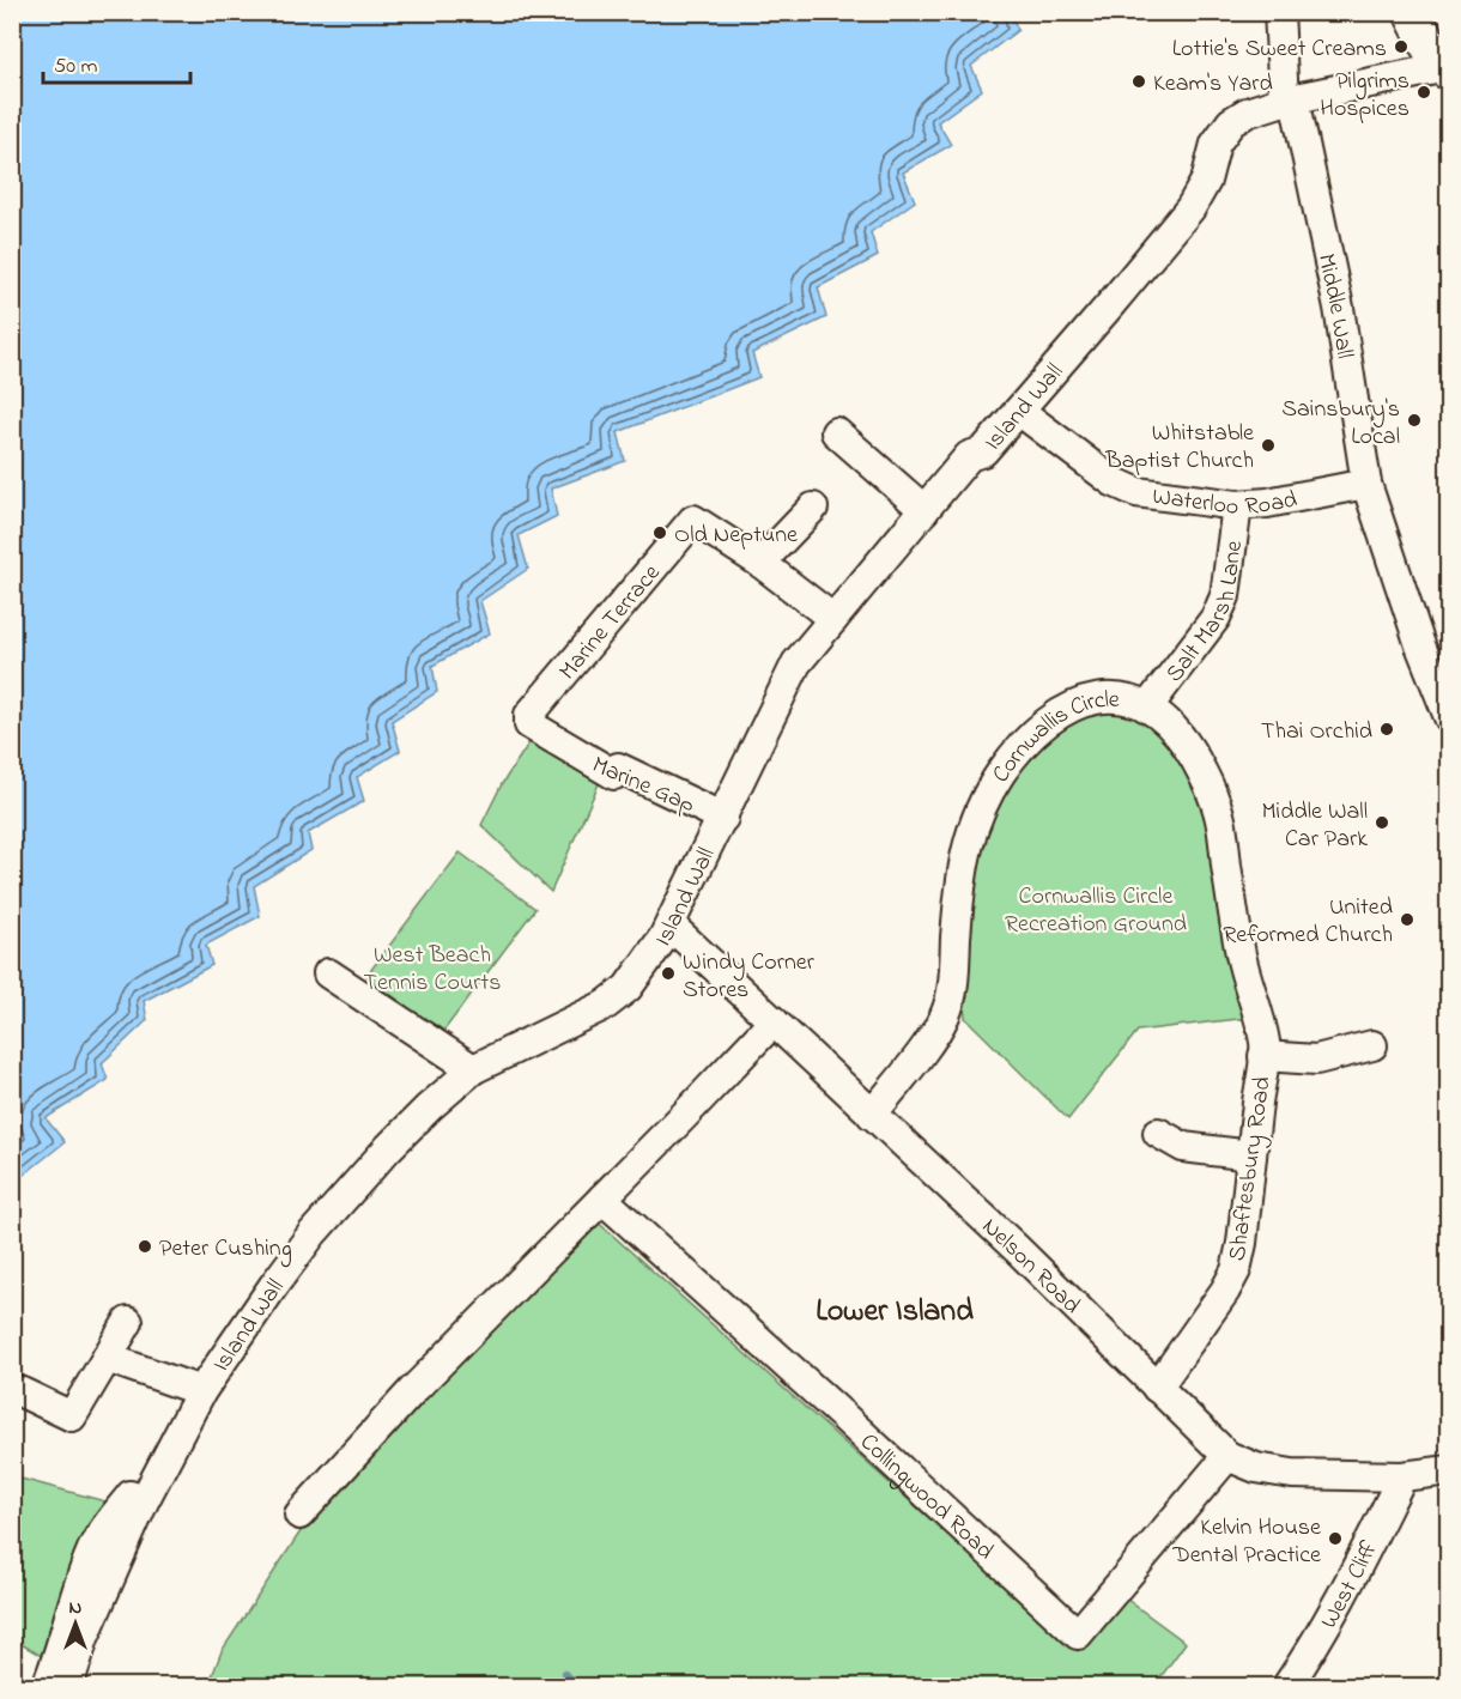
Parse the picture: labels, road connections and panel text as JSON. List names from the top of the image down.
{
  "streets": {
    "street": [
      "Middle Wall",
      "Island Wall",
      "Waterloo Road",
      "Salt Marsh Lane",
      "Marine Terrace",
      "Cornwallis Circle",
      "Marine Gap",
      "Shaftesbury Road",
      "Nelson Road",
      "Collingwood Road",
      "West Cliff"
    ]
  },
  "crossings": [
    ["Middle Wall", "Island Wall"],
    ["Middle Wall", "Waterloo Road"],
    ["Island Wall", "Waterloo Road"],
    ["Island Wall", "Marine Gap"],
    ["Island Wall", "Nelson Road"],
    ["Waterloo Road", "Salt Marsh Lane"],
    ["Salt Marsh Lane", "Cornwallis Circle"],
    ["Marine Terrace", "Marine Gap"],
    ["Cornwallis Circle", "Shaftesbury Road"],
    ["Cornwallis Circle", "Nelson Road"],
    ["Shaftesbury Road", "Nelson Road"],
    ["Nelson Road", "Collingwood Road"],
    ["Nelson Road", "West Cliff"]
  ],
  "districts": ["Lower Island"],
  "parks": ["Cornwallis Circle Recreation Ground", "West Beach Tennis Courts"],
  "places": [
    "Lottie's Sweet Creams",
    "Keam's Yard",
    "Pilgrims Hospices",
    "Sainsbury's Local",
    "Whitstable Baptist Church",
    "Old Neptune",
    "Thai Orchid",
    "Middle Wall Car Park",
    "United Reformed Church",
    "Windy Corner Stores",
    "Peter Cushing",
    "Kelvin House Dental Practice"
  ],
  "scale_bar": "50 m",
  "north": "top"
}
